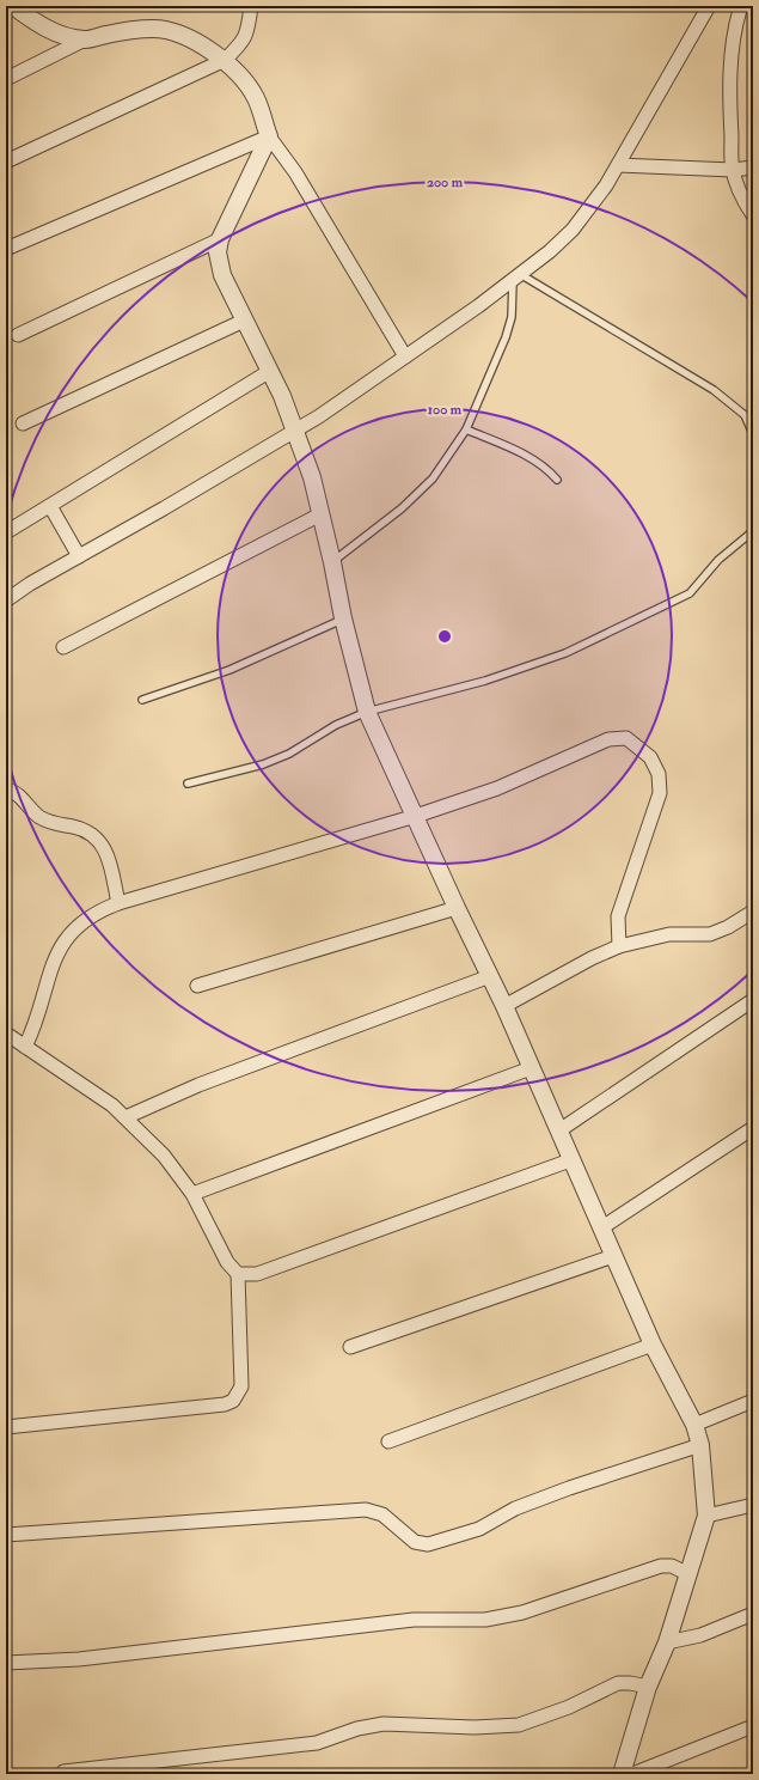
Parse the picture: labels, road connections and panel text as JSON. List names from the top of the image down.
{
  "rings": ["200 m", "100 m"]
}
